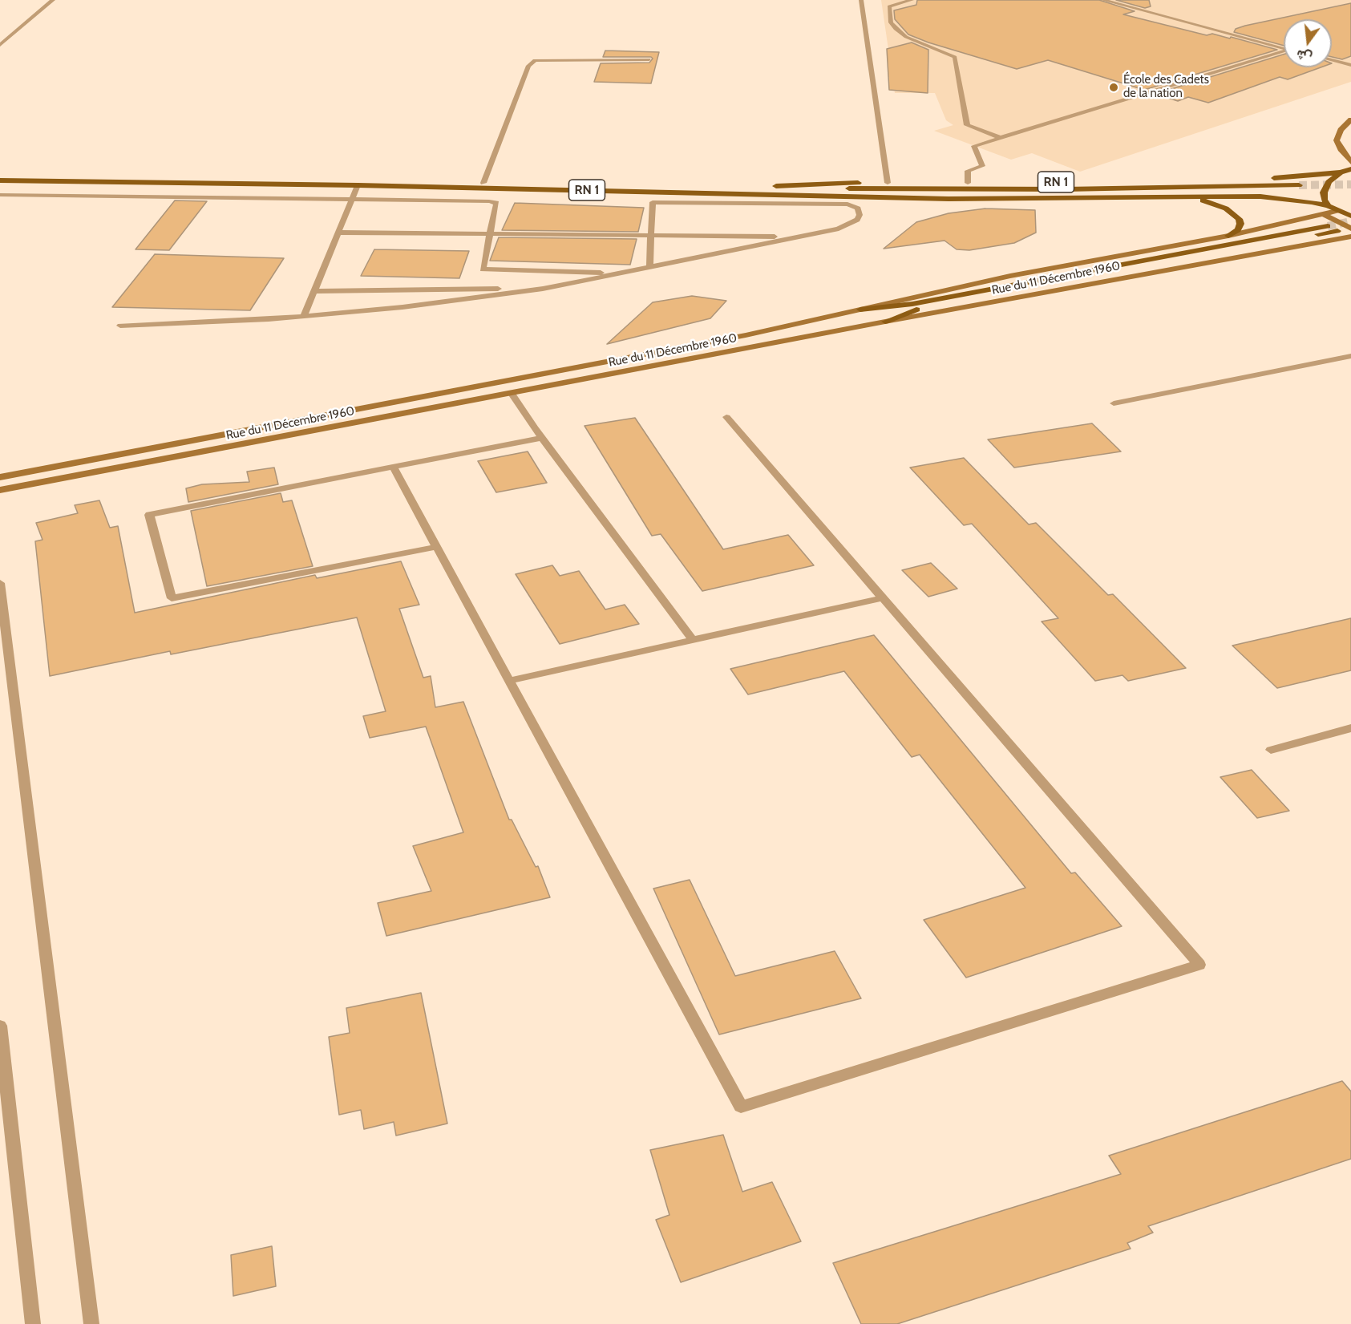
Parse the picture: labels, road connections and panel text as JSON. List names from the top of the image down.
{
  "streets": {
    "main road": ["RN 1", "Rue du 11 Décembre 1960"]
  },
  "crossings": [
    ["RN 1", "Rue du 11 Décembre 1960"]
  ],
  "places": ["École des Cadets de la nation"],
  "north": "bottom"
}
